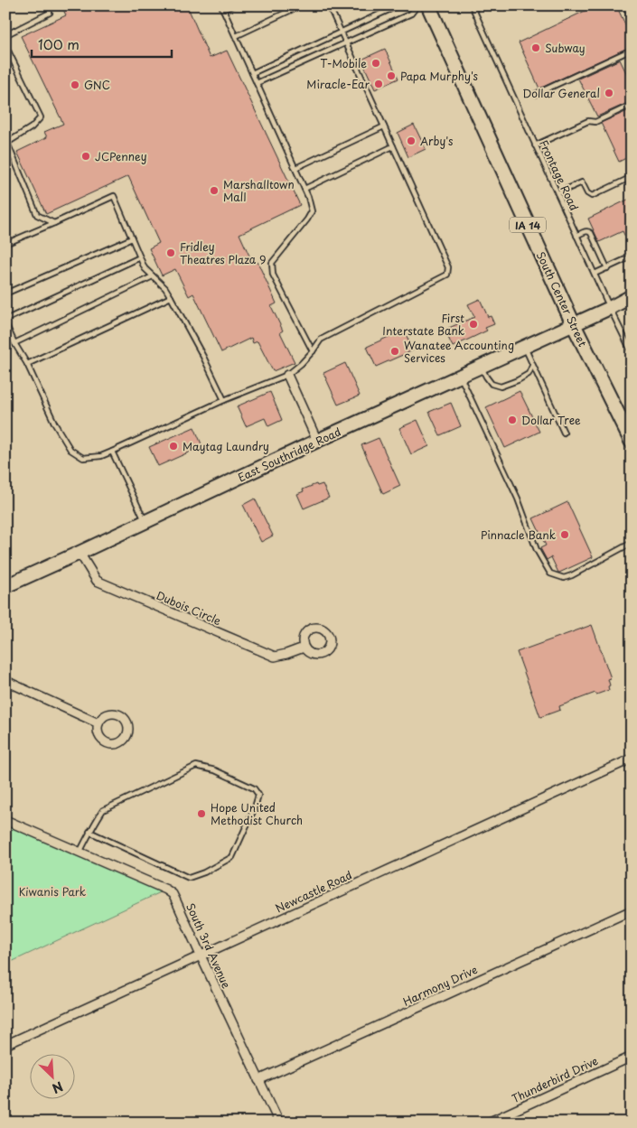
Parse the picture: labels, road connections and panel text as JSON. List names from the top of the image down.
{
  "streets": {
    "main road": ["IA 14", "South Center Street"],
    "street": [
      "East Southridge Road",
      "Dubois Circle",
      "Newcastle Road",
      "South 3rd Avenue",
      "Harmony Drive",
      "Thunderbird Drive"
    ],
    "lane": ["Frontage Road"]
  },
  "crossings": [
    ["Frontage Road", "East Southridge Road"],
    ["South Center Street", "East Southridge Road"],
    ["East Southridge Road", "Dubois Circle"],
    ["Newcastle Road", "South 3rd Avenue"],
    ["South 3rd Avenue", "Harmony Drive"]
  ],
  "parks": ["Kiwanis Park"],
  "places": [
    "Subway",
    "T-Mobile",
    "Papa Murphy's",
    "Miracle-Ear",
    "GNC",
    "Dollar General",
    "Arby's",
    "JCPenney",
    "Marshalltown Mall",
    "Fridley Theatres Plaza 9",
    "First Interstate Bank",
    "Wanatee Accounting Services",
    "Dollar Tree",
    "Maytag Laundry",
    "Pinnacle Bank",
    "Hope United Methodist Church"
  ],
  "scale_bar": "100 m",
  "north": "bottom right"
}
